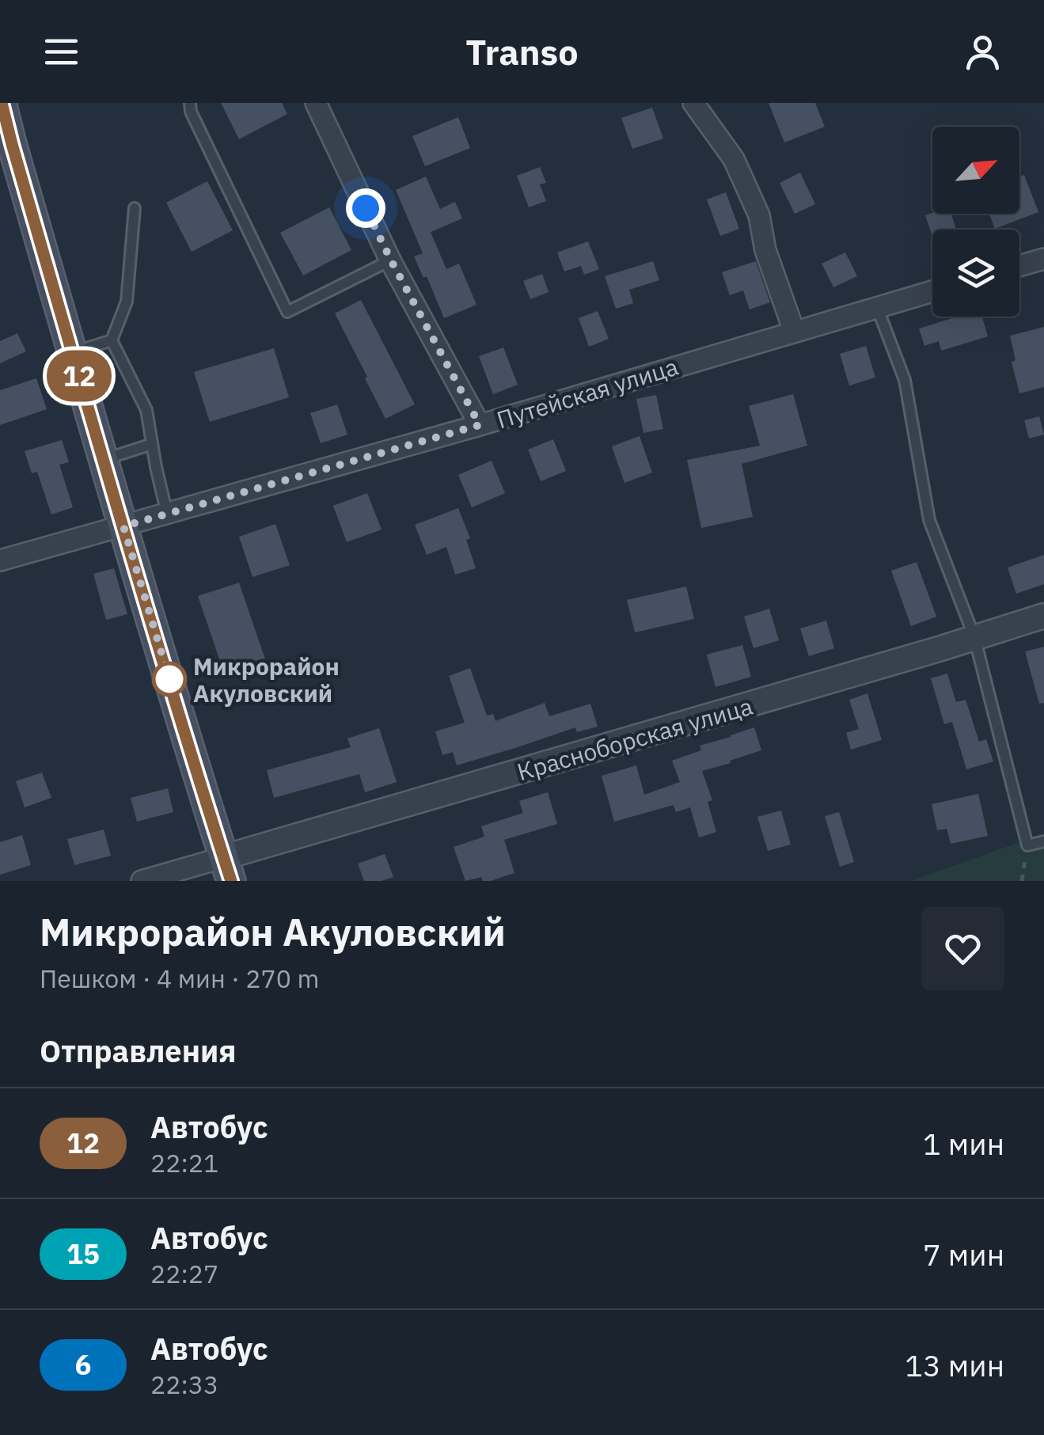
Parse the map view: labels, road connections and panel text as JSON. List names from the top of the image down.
{
  "streets": {
    "street": ["Путейская улица", "Красноборская улица"]
  },
  "places": ["Микрорайон Акуловский"],
  "lines": ["bus line 12"],
  "north": "top right",
  "page": {
    "header": "Transo",
    "on_map": "12",
    "heading": [
      ["Микрорайон Акуловский", "Пешком · 4 мин · 270 m"],
      "Отправления"
    ],
    "list": [
      {
        "mark": "12",
        "name": "Автобус",
        "note": "22:21",
        "value": "1 мин"
      },
      {
        "mark": "15",
        "name": "Автобус",
        "note": "22:27",
        "value": "7 мин"
      },
      {
        "mark": "6",
        "name": "Автобус",
        "note": "22:33",
        "value": "13 мин"
      }
    ]
  }
}
